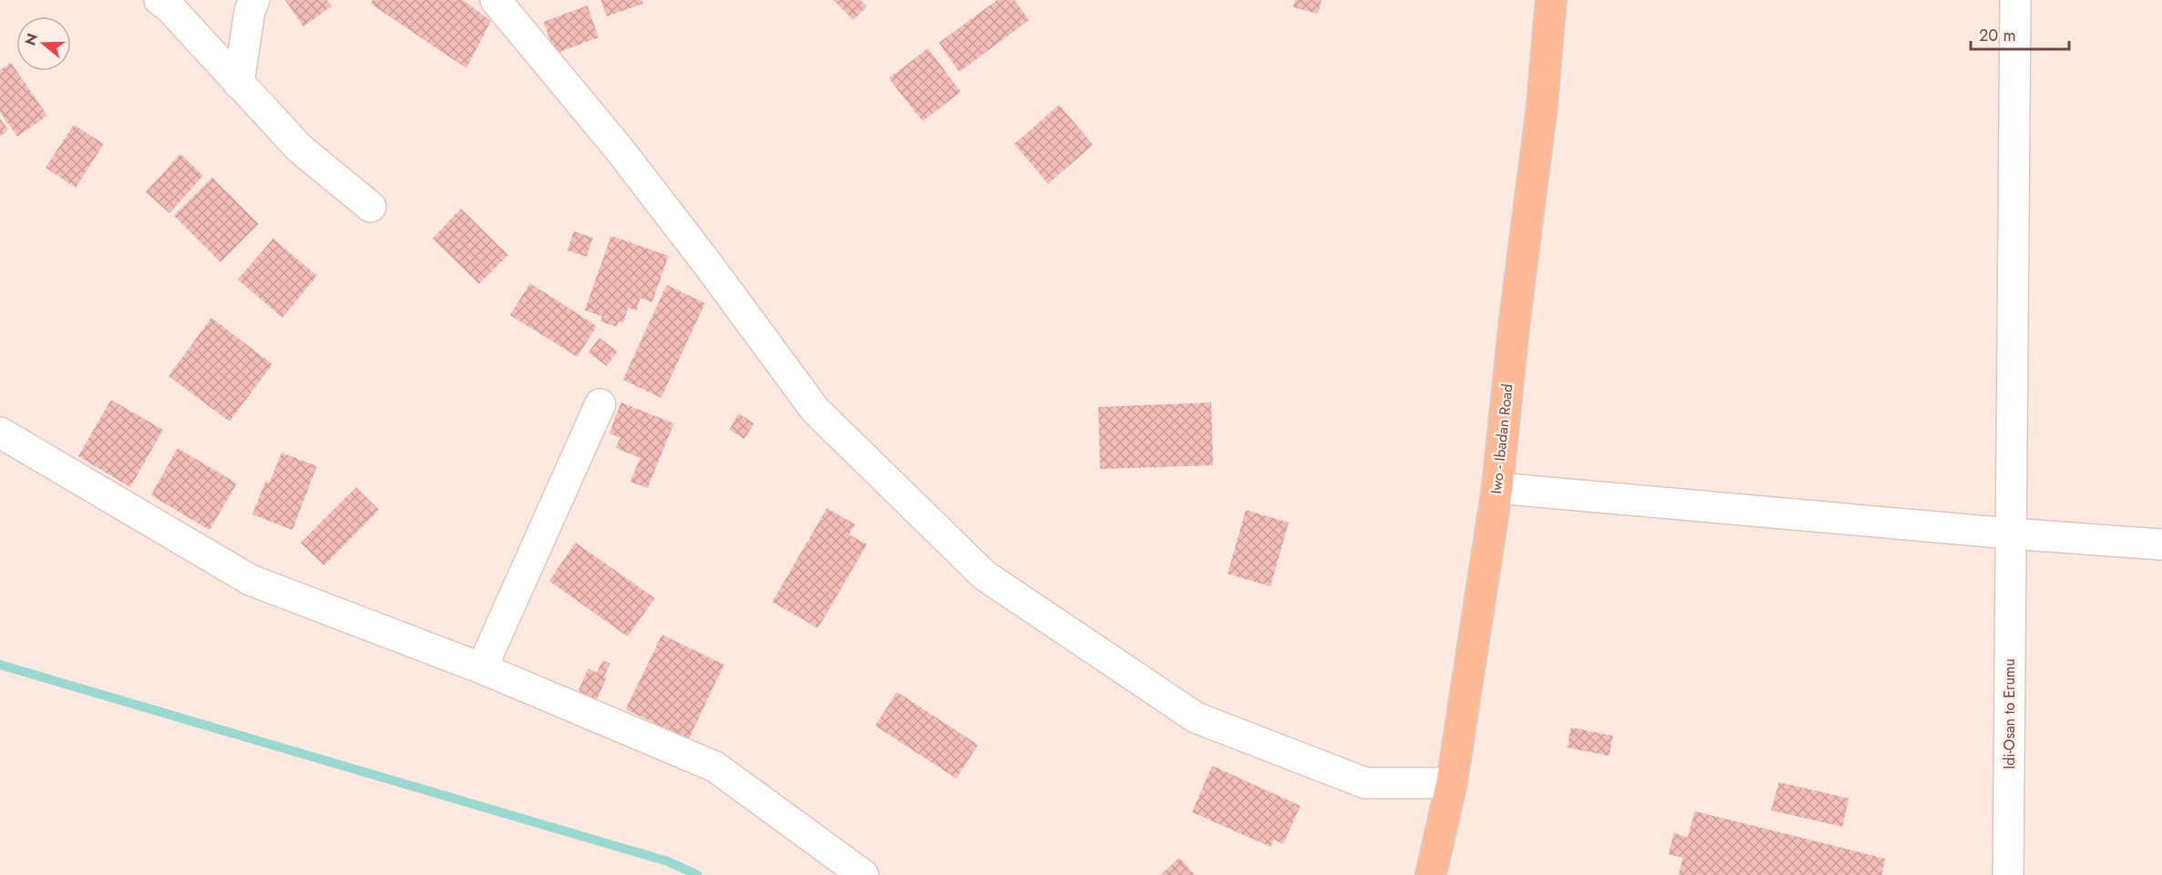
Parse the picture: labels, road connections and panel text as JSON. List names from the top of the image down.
{
  "streets": {
    "main road": ["Iwo - Ibadan Road"],
    "street": ["Idi-Osan to Erumu"]
  },
  "scale_bar": "20 m",
  "north": "left"
}
